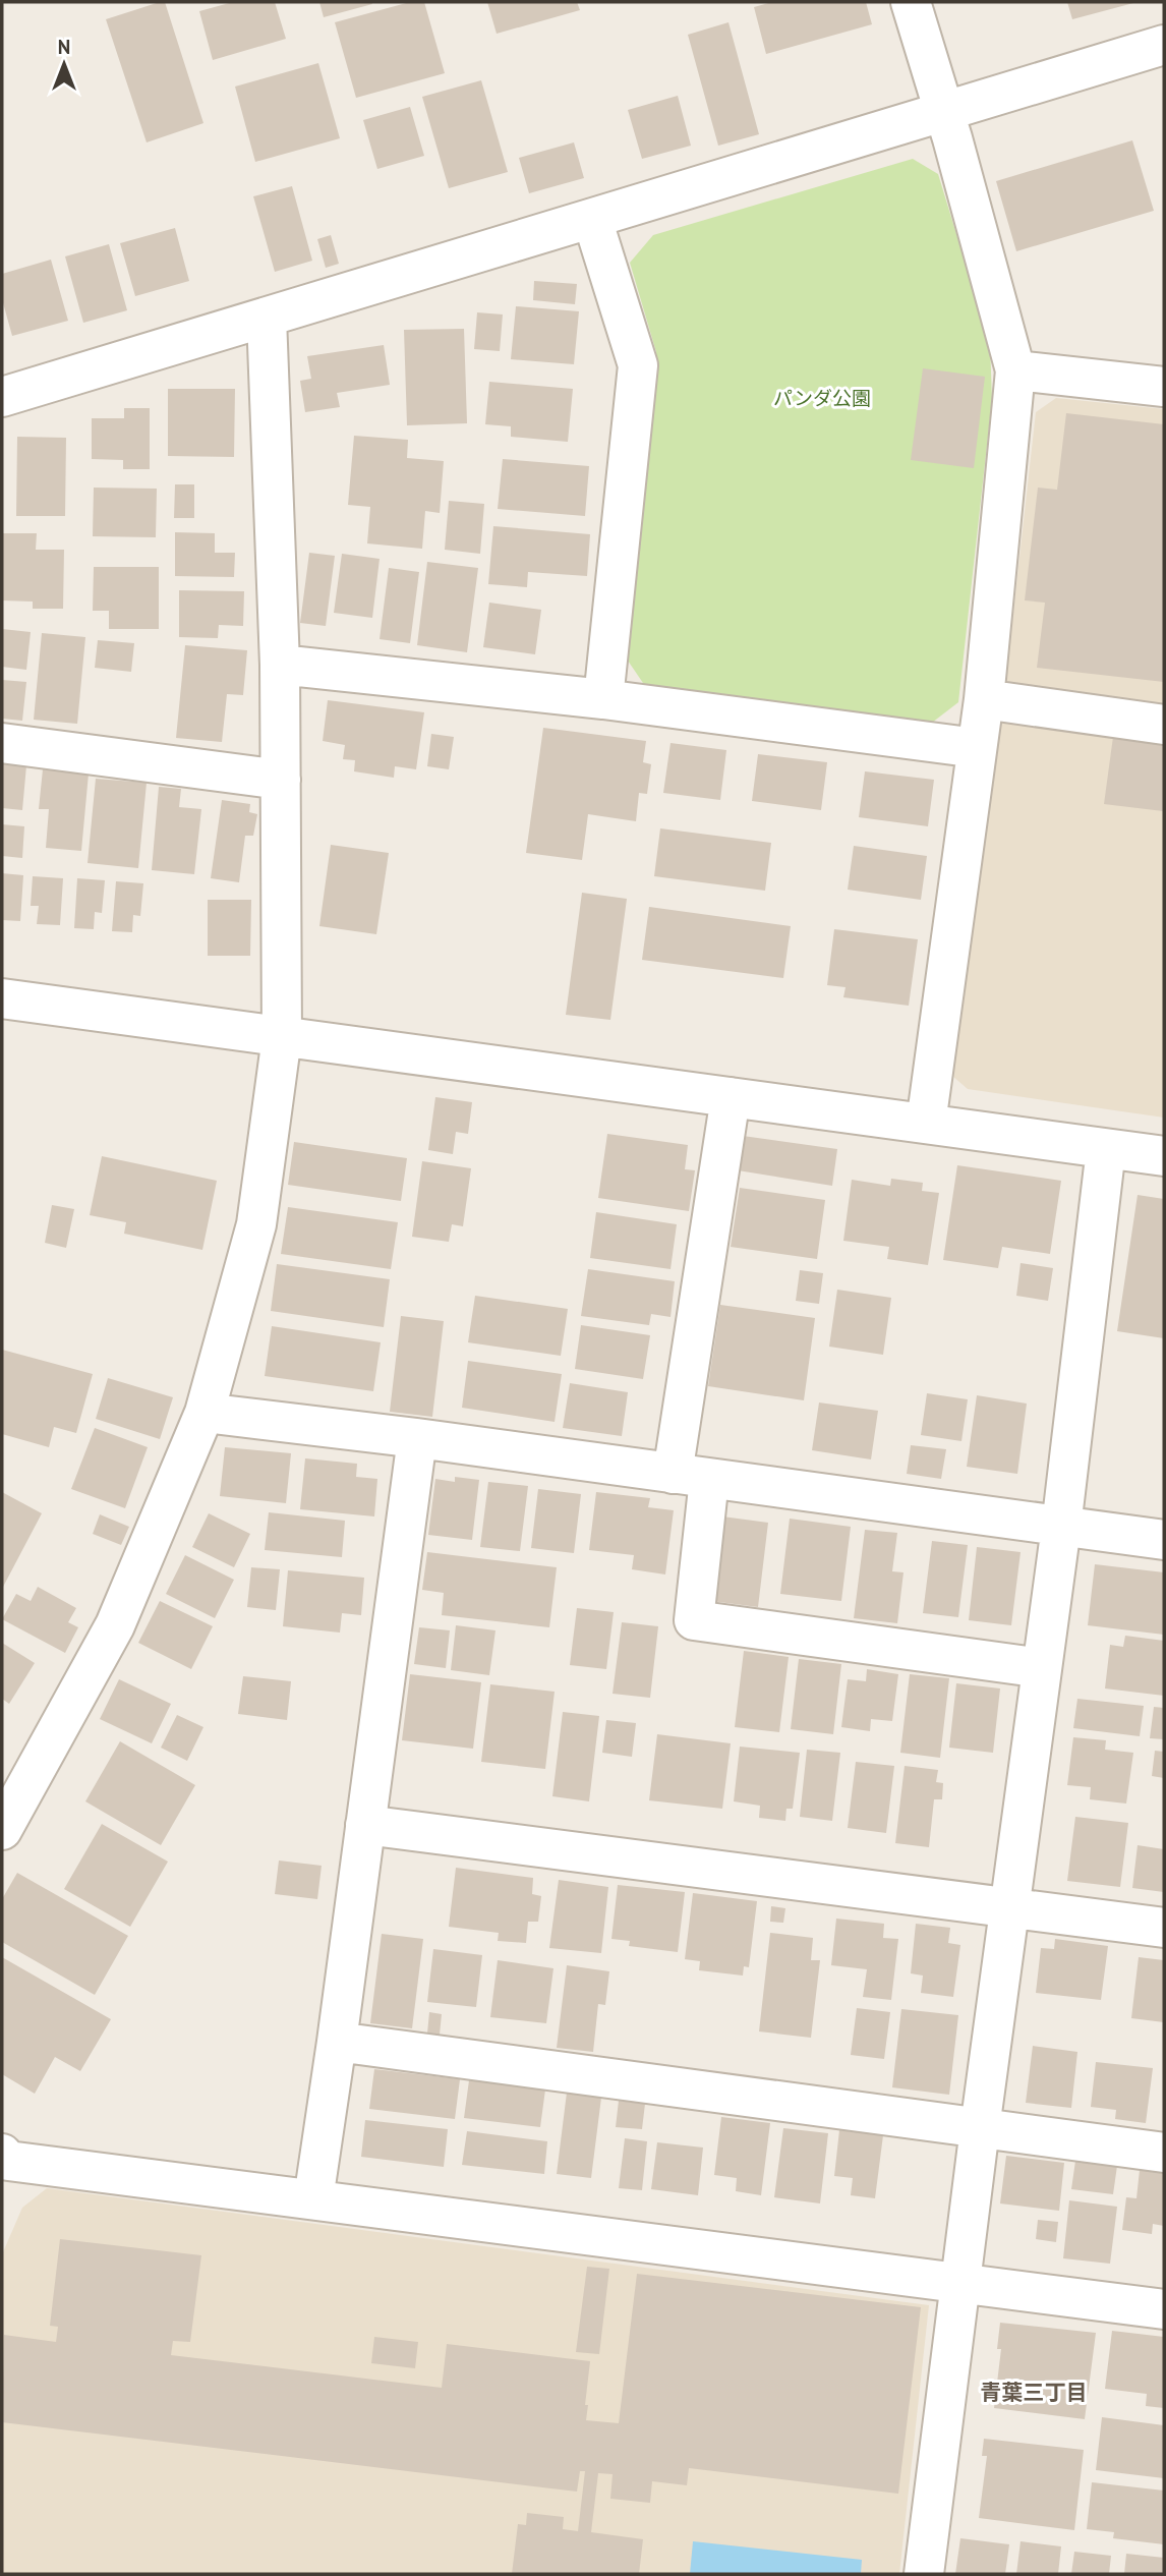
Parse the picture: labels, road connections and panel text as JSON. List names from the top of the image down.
{
  "districts": ["青葉三丁目"],
  "parks": ["パンダ公園"],
  "north": "top"
}
